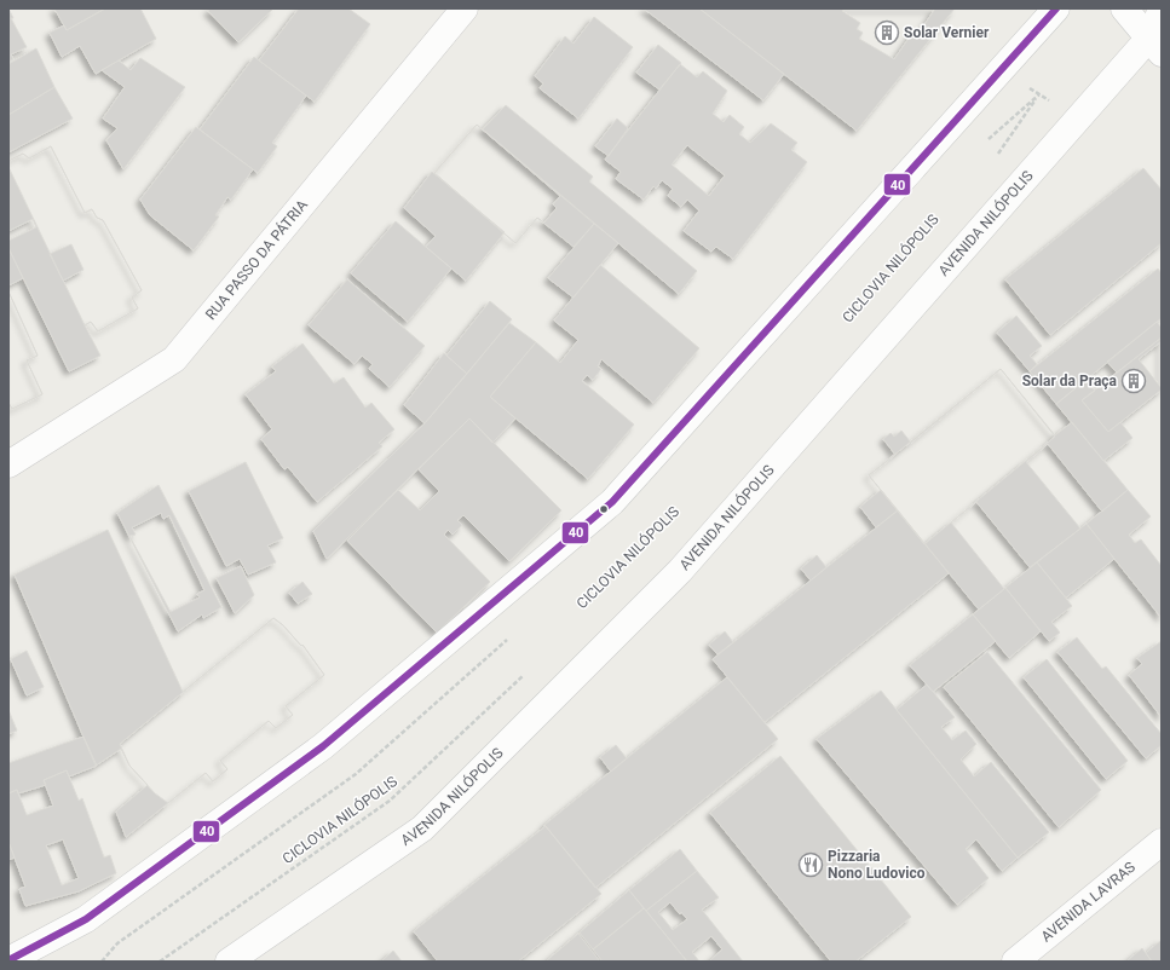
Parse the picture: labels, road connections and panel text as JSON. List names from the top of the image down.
{
  "streets": {
    "main road": ["AVENIDA NILÓPOLIS", "RUA PASSO DA PÁTRIA", "AVENIDA LAVRAS"],
    "path": ["CICLOVIA NILÓPOLIS"]
  },
  "places": {
    "building": ["Solar Vernier", "Solar da Praça"],
    "restaurant": ["Pizzaria Nono Ludovico"]
  },
  "lines": ["transit line 40"]
}
